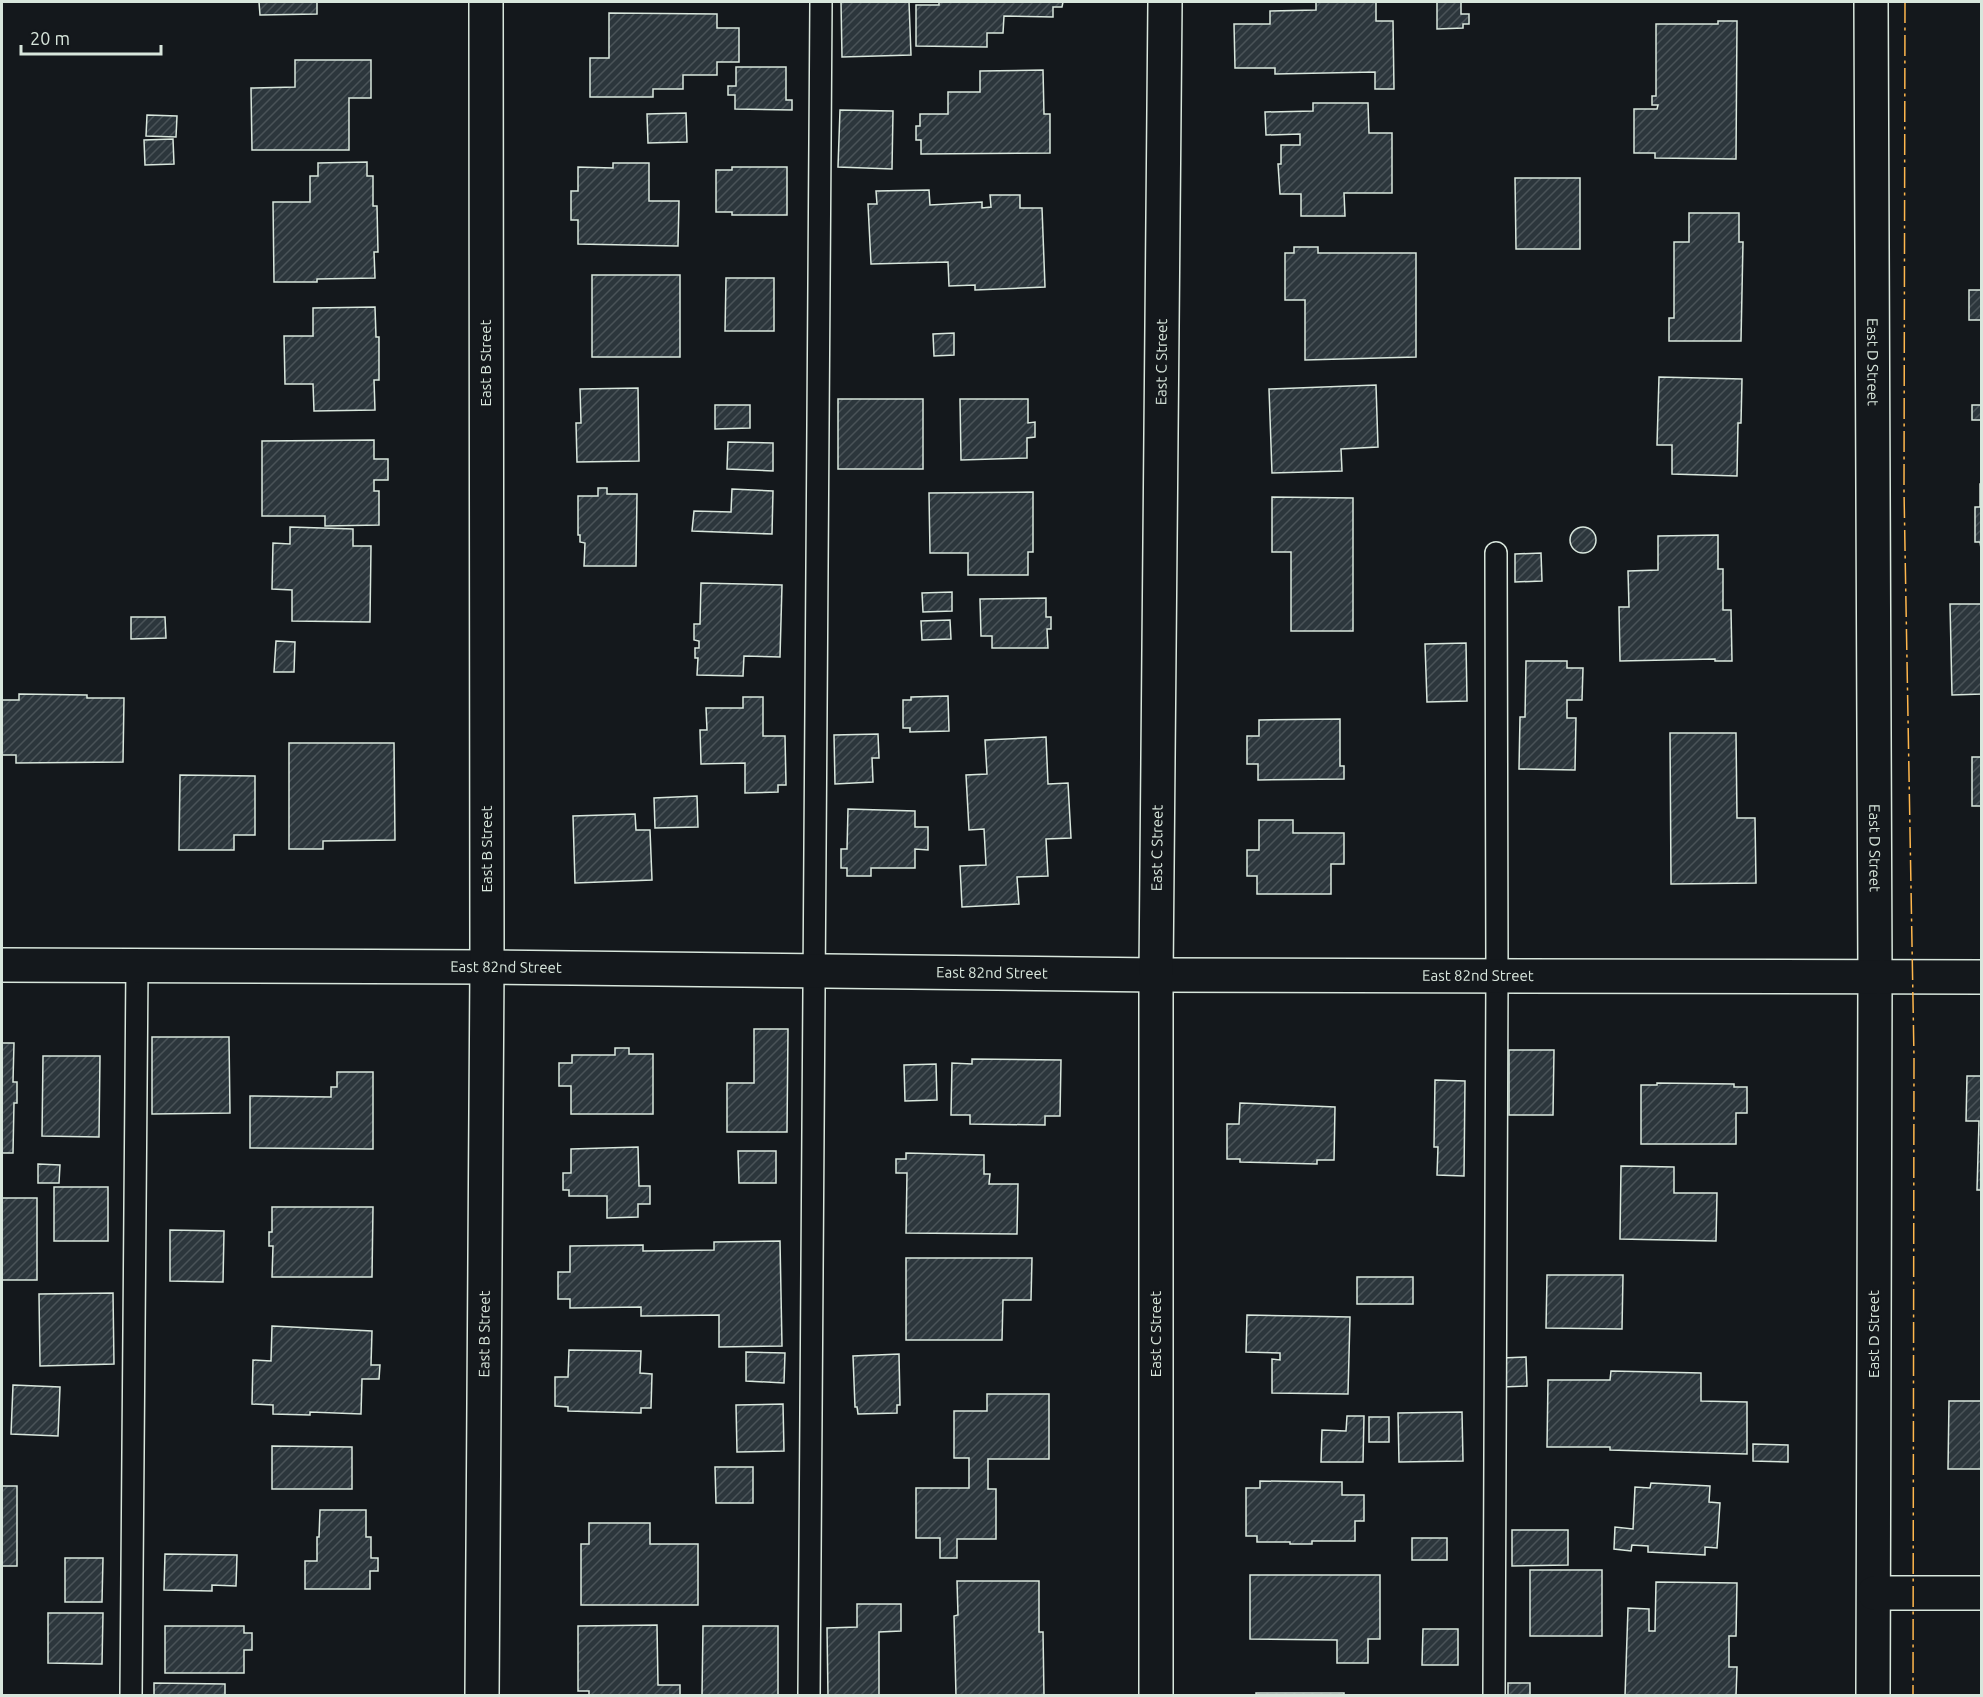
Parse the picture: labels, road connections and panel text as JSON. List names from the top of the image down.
{
  "streets": {
    "street": [
      "East B Street",
      "East C Street",
      "East D Street",
      "East 82nd Street"
    ]
  },
  "crossings": [
    ["East B Street", "East 82nd Street"],
    ["East C Street", "East 82nd Street"],
    ["East D Street", "East 82nd Street"]
  ],
  "scale_bar": "20 m"
}
